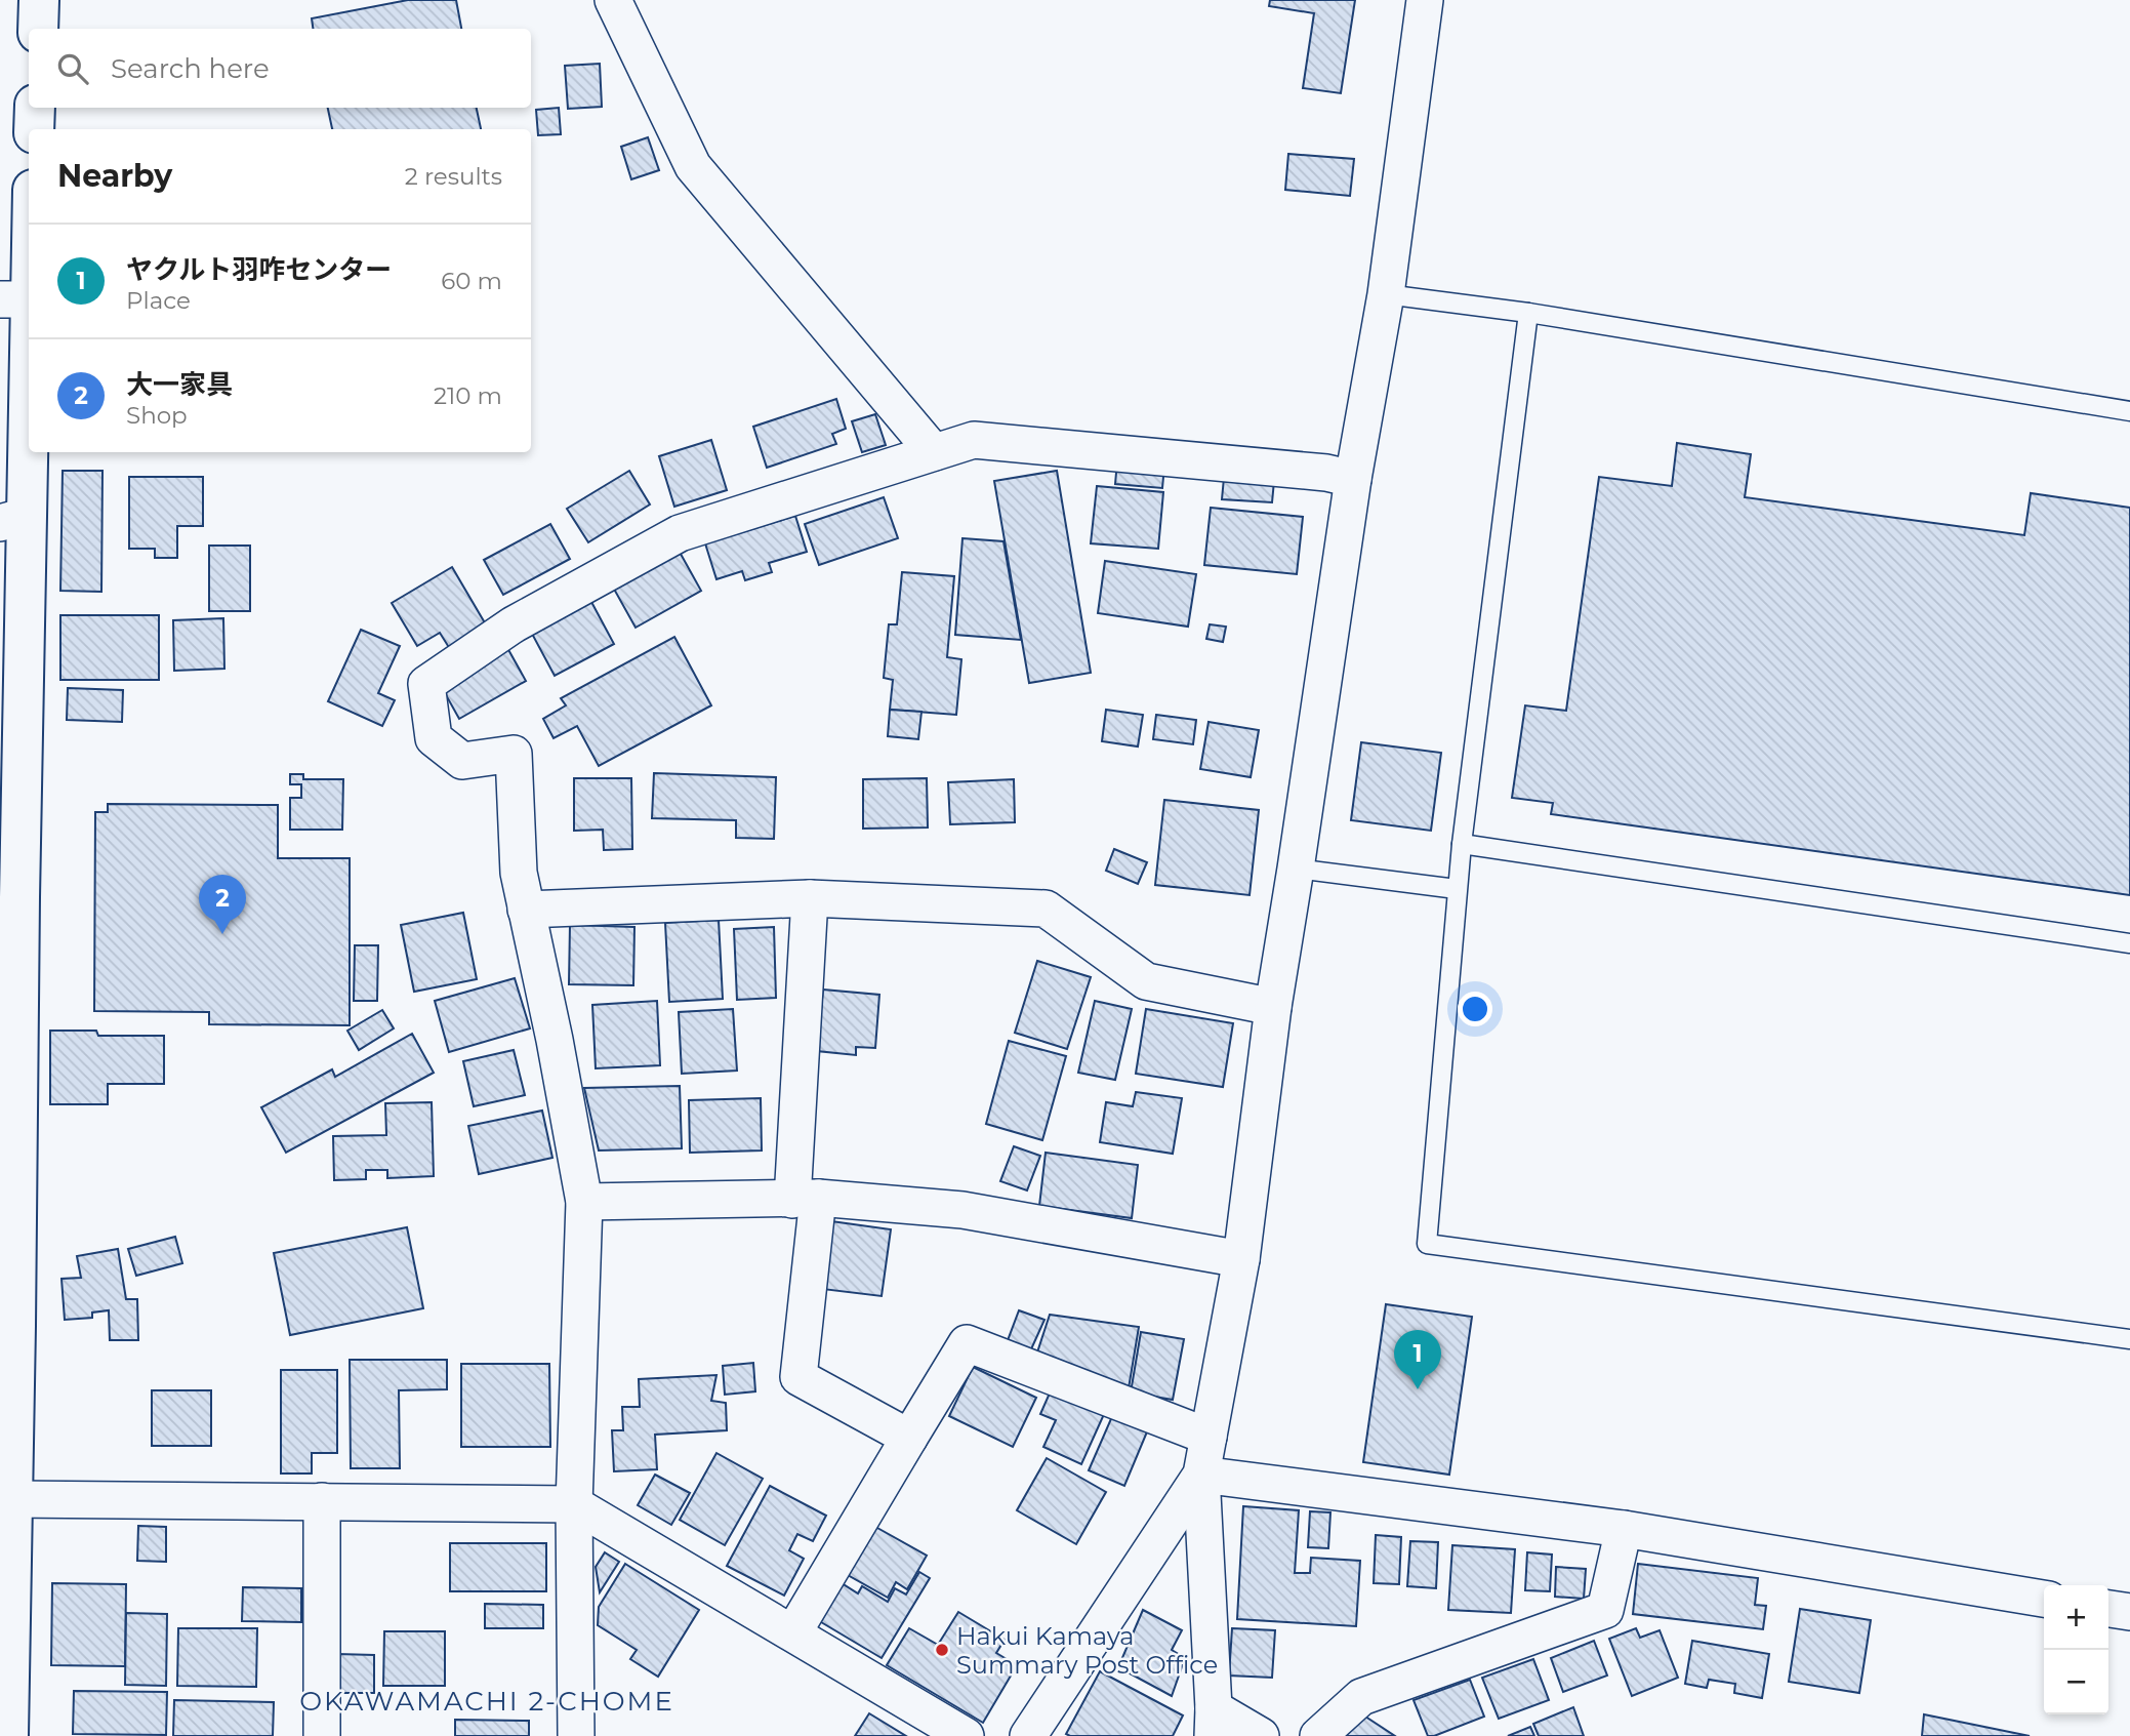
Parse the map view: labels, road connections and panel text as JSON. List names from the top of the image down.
{
  "districts": ["OKAWAMACHI 2-CHOME"],
  "places": ["Hakui Kamaya Summary Post Office"],
  "page": {
    "search": "Search here",
    "heading": ["Nearby", "2 results"],
    "list": [
      {
        "mark": "1",
        "name": "ヤクルト羽咋センター",
        "note": "Place",
        "value": "60 m"
      },
      {
        "mark": "2",
        "name": "大一家具",
        "note": "Shop",
        "value": "210 m"
      }
    ],
    "pins": ["2", "1"],
    "map_buttons": ["+", "−"]
  }
}
